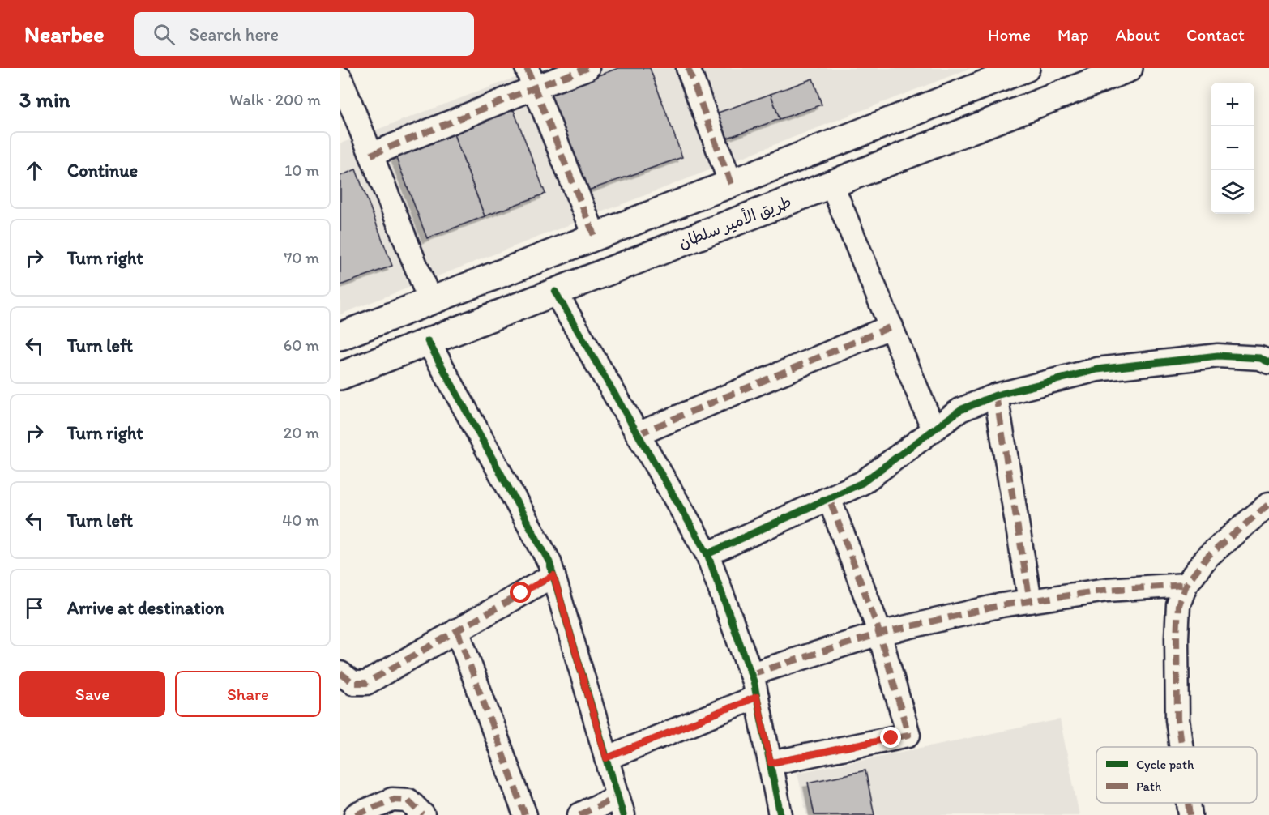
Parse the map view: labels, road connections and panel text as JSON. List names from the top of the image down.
{
  "streets": {
    "highway": ["طريق الأمير سلطان"]
  },
  "legend": ["Cycle path", "Path"],
  "page": {
    "header": "Nearbee",
    "search": "Search here",
    "nav": [
      "Home",
      "Map",
      "About",
      "Contact"
    ],
    "heading": ["3 min", "Walk · 200 m"],
    "map_buttons": ["+", "−"],
    "list": [
      ["Continue", "10 m"],
      ["Turn right", "70 m"],
      ["Turn left", "60 m"],
      ["Turn right", "20 m"],
      ["Turn left", "40 m"],
      "Arrive at destination"
    ],
    "buttons": ["Save", "Share"]
  }
}
